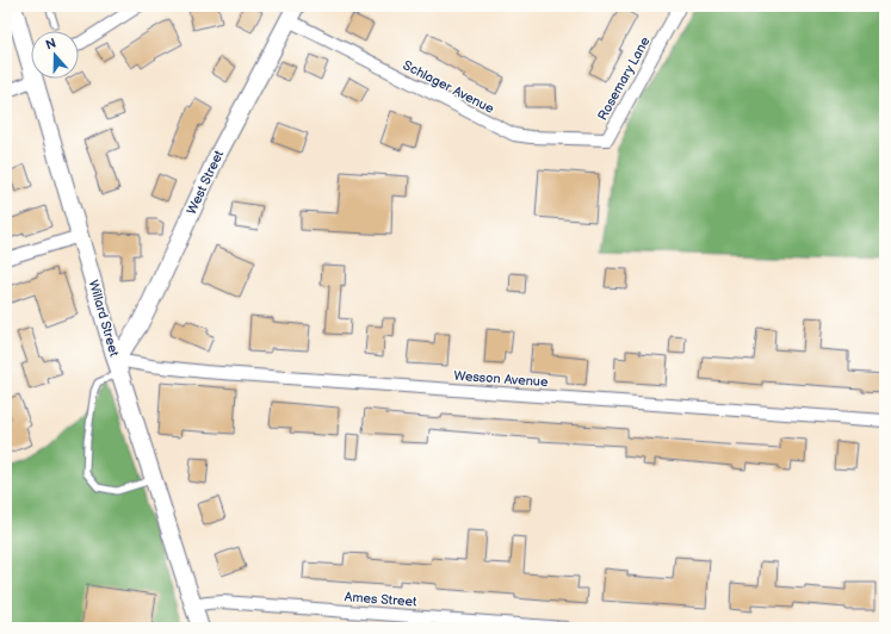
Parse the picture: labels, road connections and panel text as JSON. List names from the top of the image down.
{
  "streets": {
    "main road": ["West Street", "Willard Street"],
    "street": [
      "Rosemary Lane",
      "Schlager Avenue",
      "Wesson Avenue",
      "Ames Street"
    ]
  },
  "crossings": [
    ["Rosemary Lane", "Schlager Avenue"],
    ["Schlager Avenue", "West Street"],
    ["West Street", "Willard Street"],
    ["West Street", "Wesson Avenue"],
    ["Willard Street", "Wesson Avenue"],
    ["Willard Street", "Ames Street"]
  ],
  "north": "top"
}
